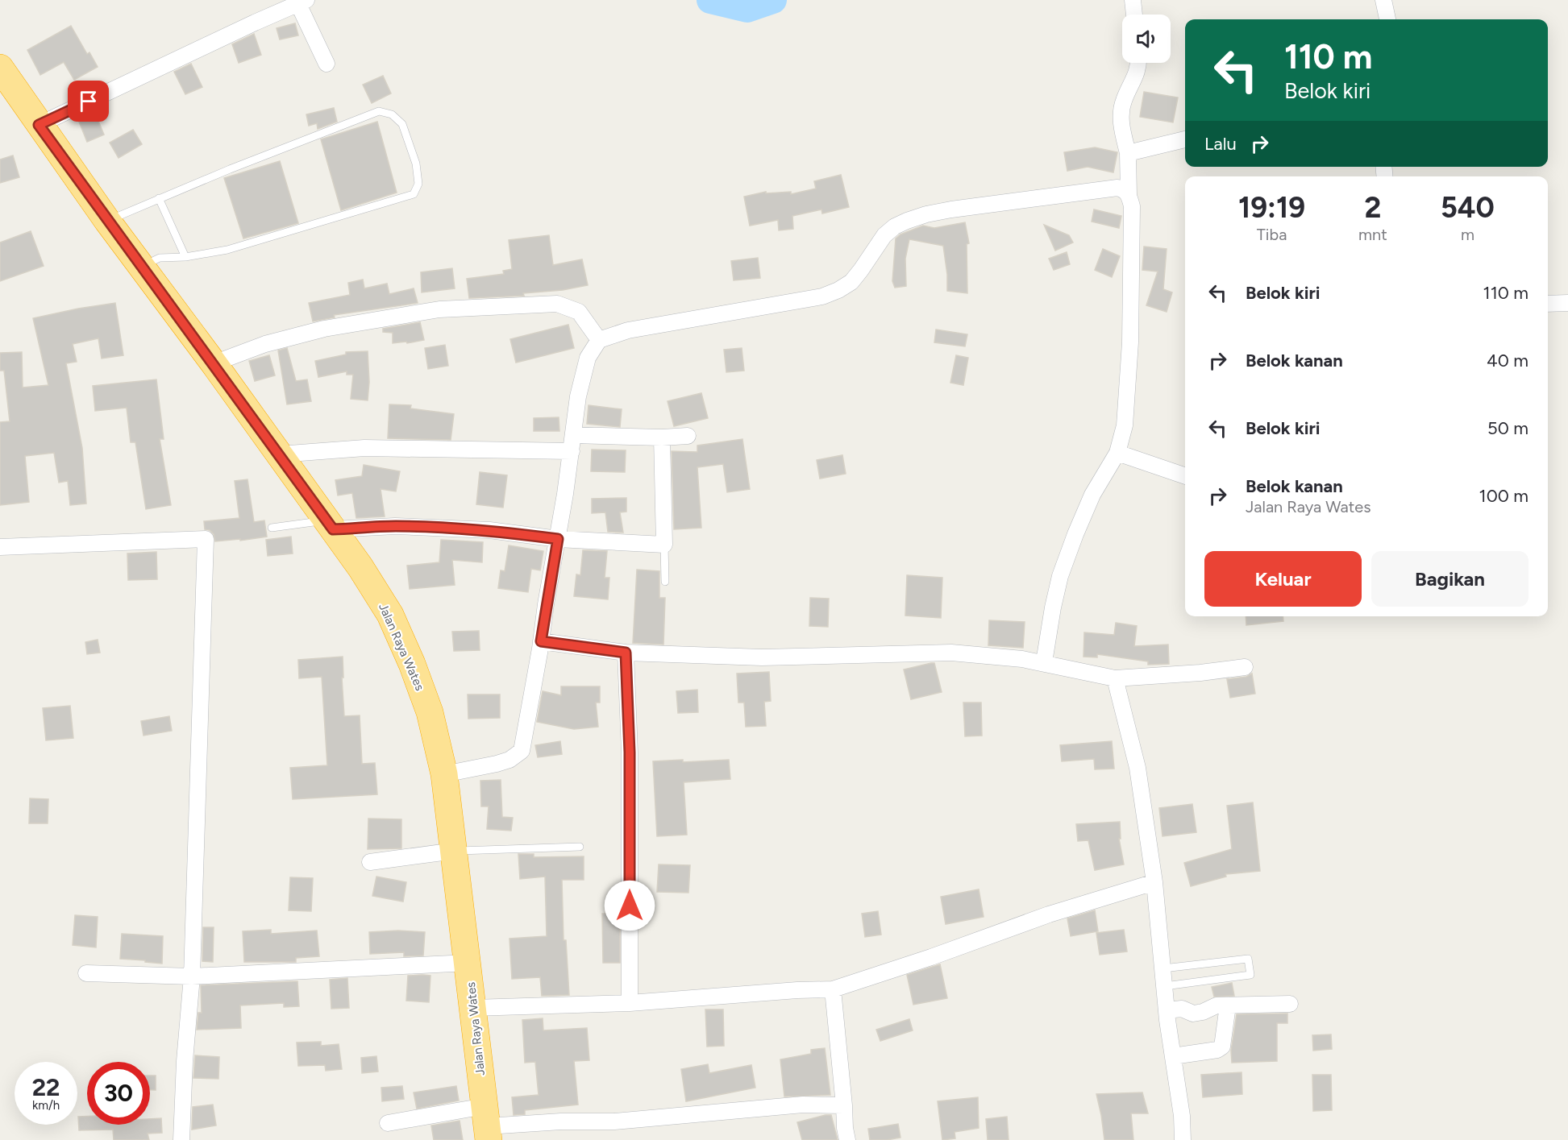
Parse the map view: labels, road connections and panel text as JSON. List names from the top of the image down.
{
  "streets": {
    "highway": ["Jalan Raya Wates"]
  },
  "page": {
    "turn": ["110 m", "Belok kiri"],
    "then": "Lalu",
    "eta": [
      "19:19",
      "Tiba",
      "2",
      "mnt",
      "540",
      "m"
    ],
    "list": [
      {
        "name": "Belok kiri",
        "value": "110 m"
      },
      {
        "name": "Belok kanan",
        "value": "40 m"
      },
      {
        "name": "Belok kiri",
        "value": "50 m"
      },
      {
        "name": "Belok kanan",
        "note": "Jalan Raya Wates",
        "value": "100 m"
      }
    ],
    "buttons": ["Keluar", "Bagikan"],
    "speed": "22 km/h",
    "limit": "30"
  }
}
